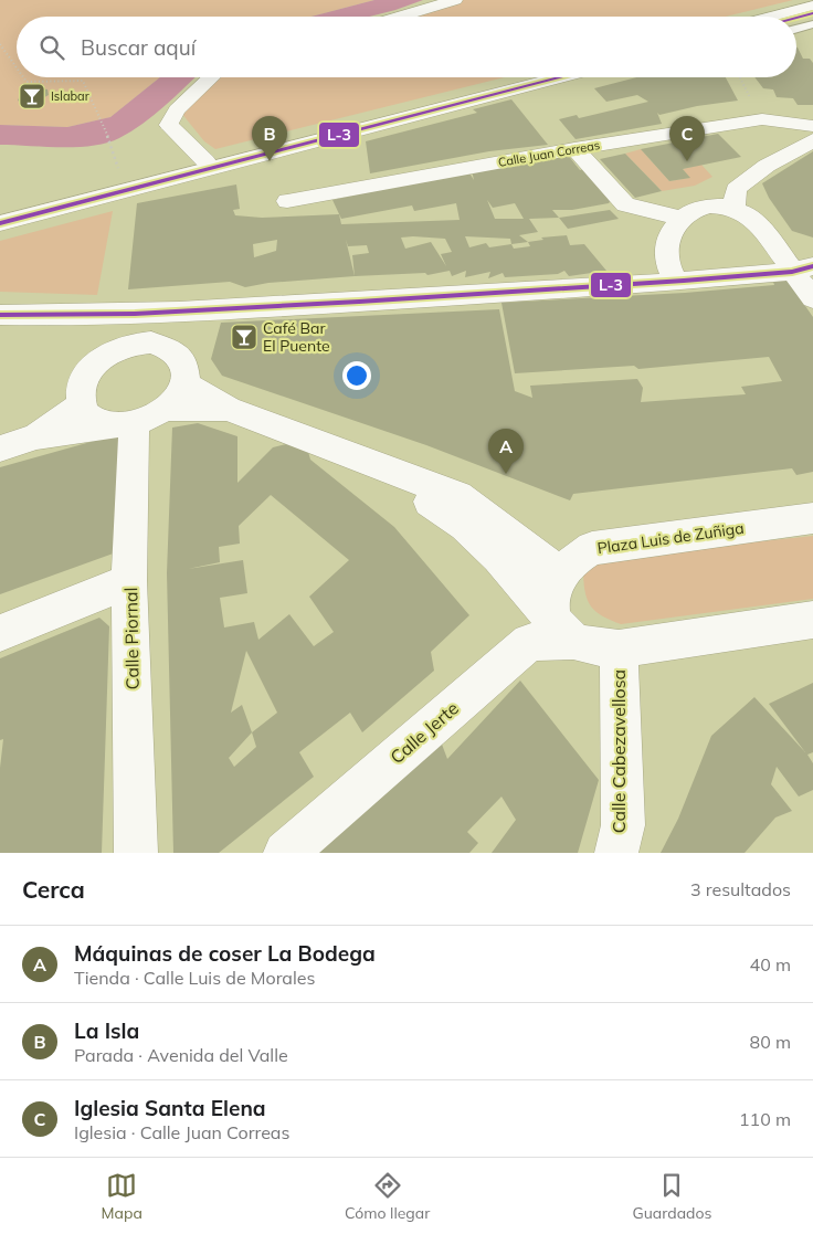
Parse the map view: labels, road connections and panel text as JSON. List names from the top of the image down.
{
  "streets": {
    "street": [
      "Calle Juan Correas",
      "Plaza Luis de Zuñiga",
      "Calle Piornal",
      "Calle Jerte",
      "Calle Cabezavellosa"
    ]
  },
  "crossings": [
    ["Plaza Luis de Zuñiga", "Calle Jerte"]
  ],
  "places": {
    "bar": ["Islabar", "Café Bar El Puente"]
  },
  "lines": ["transit line L-3"],
  "page": {
    "search": "Buscar aquí",
    "pins": ["B", "C", "A"],
    "heading": ["Cerca", "3 resultados"],
    "list": [
      {
        "mark": "A",
        "name": "Máquinas de coser La Bodega",
        "note": "Tienda · Calle Luis de Morales",
        "value": "40 m"
      },
      {
        "mark": "B",
        "name": "La Isla",
        "note": "Parada · Avenida del Valle",
        "value": "80 m"
      },
      {
        "mark": "C",
        "name": "Iglesia Santa Elena",
        "note": "Iglesia · Calle Juan Correas",
        "value": "110 m"
      }
    ],
    "nav": ["Mapa", "Cómo llegar", "Guardados"]
  }
}
